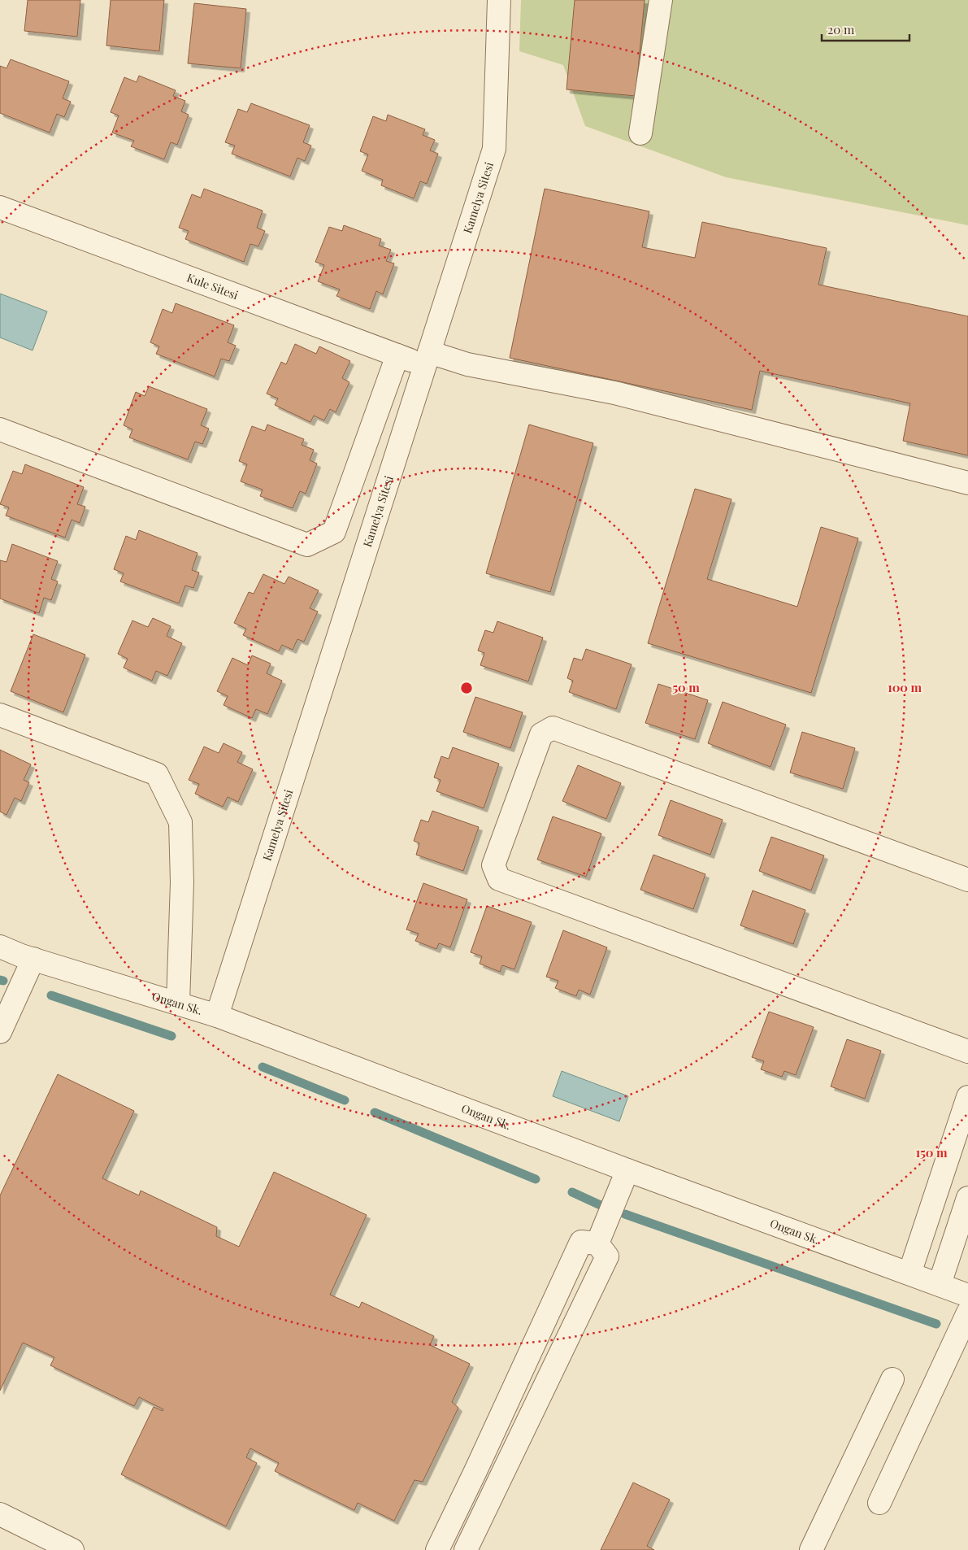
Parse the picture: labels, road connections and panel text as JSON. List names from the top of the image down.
{
  "streets": {
    "street": ["Kamelya Sitesi", "Kule Sitesi", "Ongan Sk."]
  },
  "crossings": [
    ["Kamelya Sitesi", "Kule Sitesi"],
    ["Kamelya Sitesi", "Ongan Sk."]
  ],
  "scale_bar": "20 m",
  "rings": ["50 m", "100 m", "150 m"]
}
